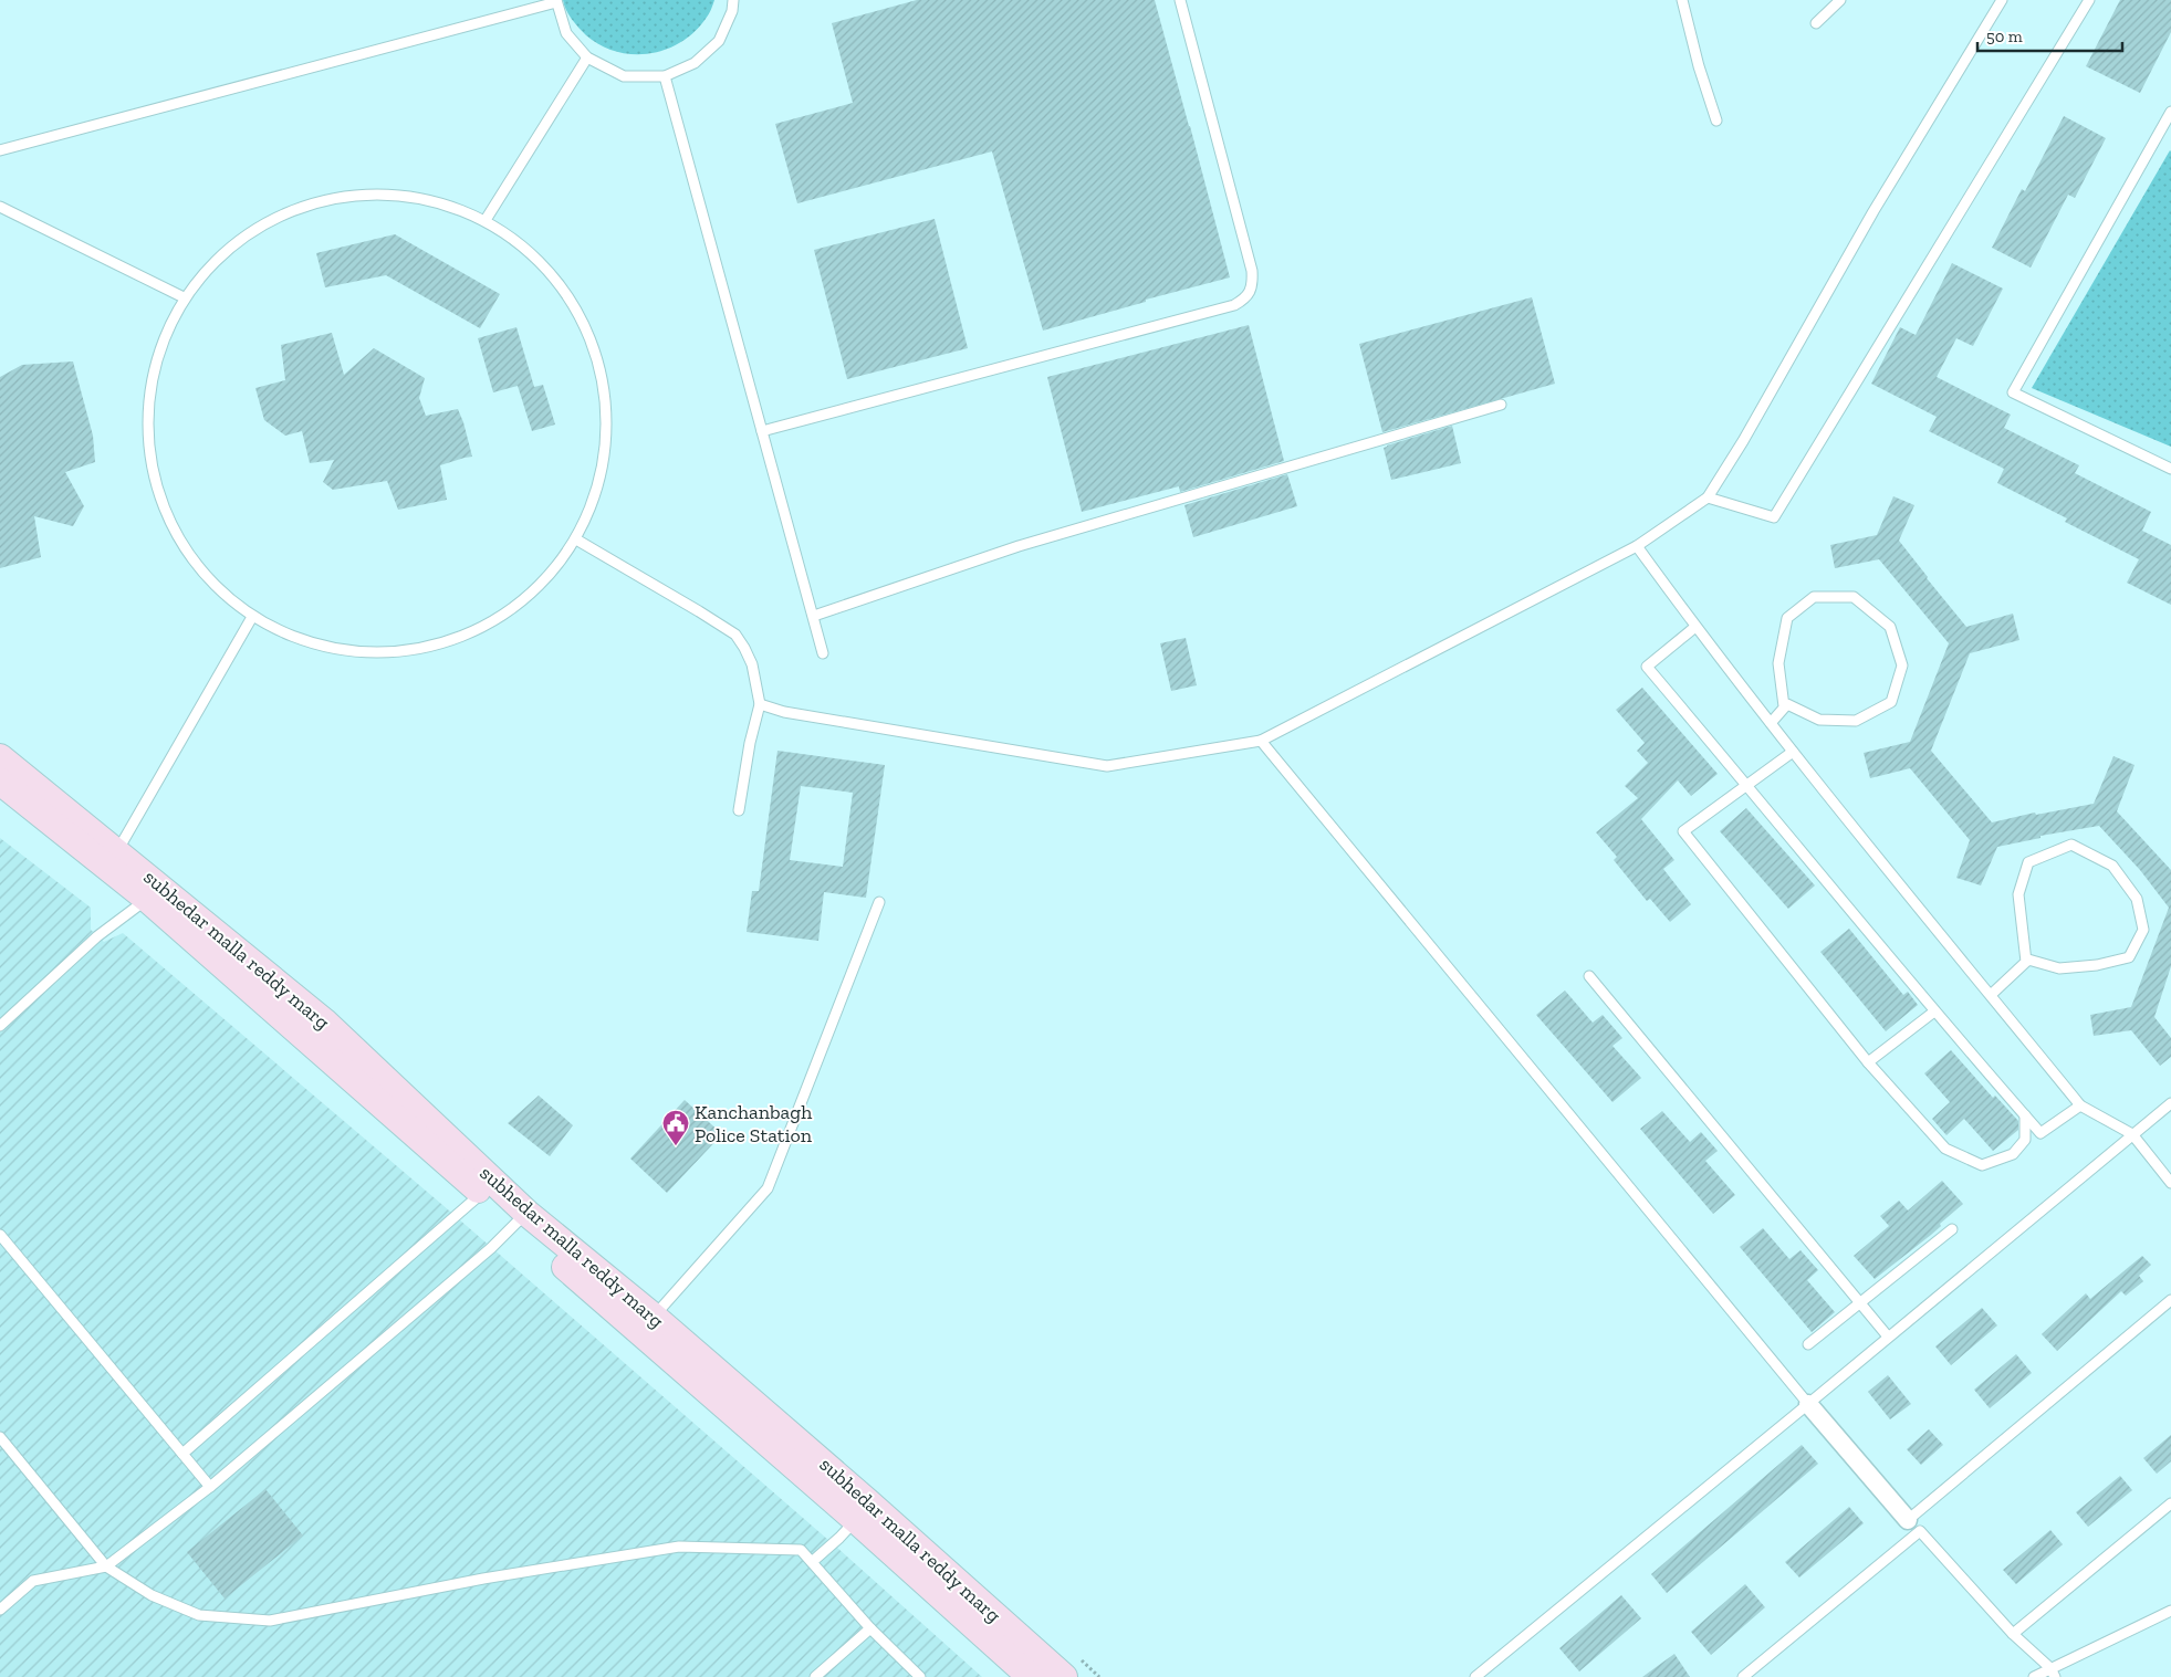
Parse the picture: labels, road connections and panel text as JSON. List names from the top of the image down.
{
  "streets": {
    "main road": ["subhedar malla reddy marg"]
  },
  "places": {
    "public building": ["Kanchanbagh Police Station"]
  },
  "scale_bar": "50 m"
}
